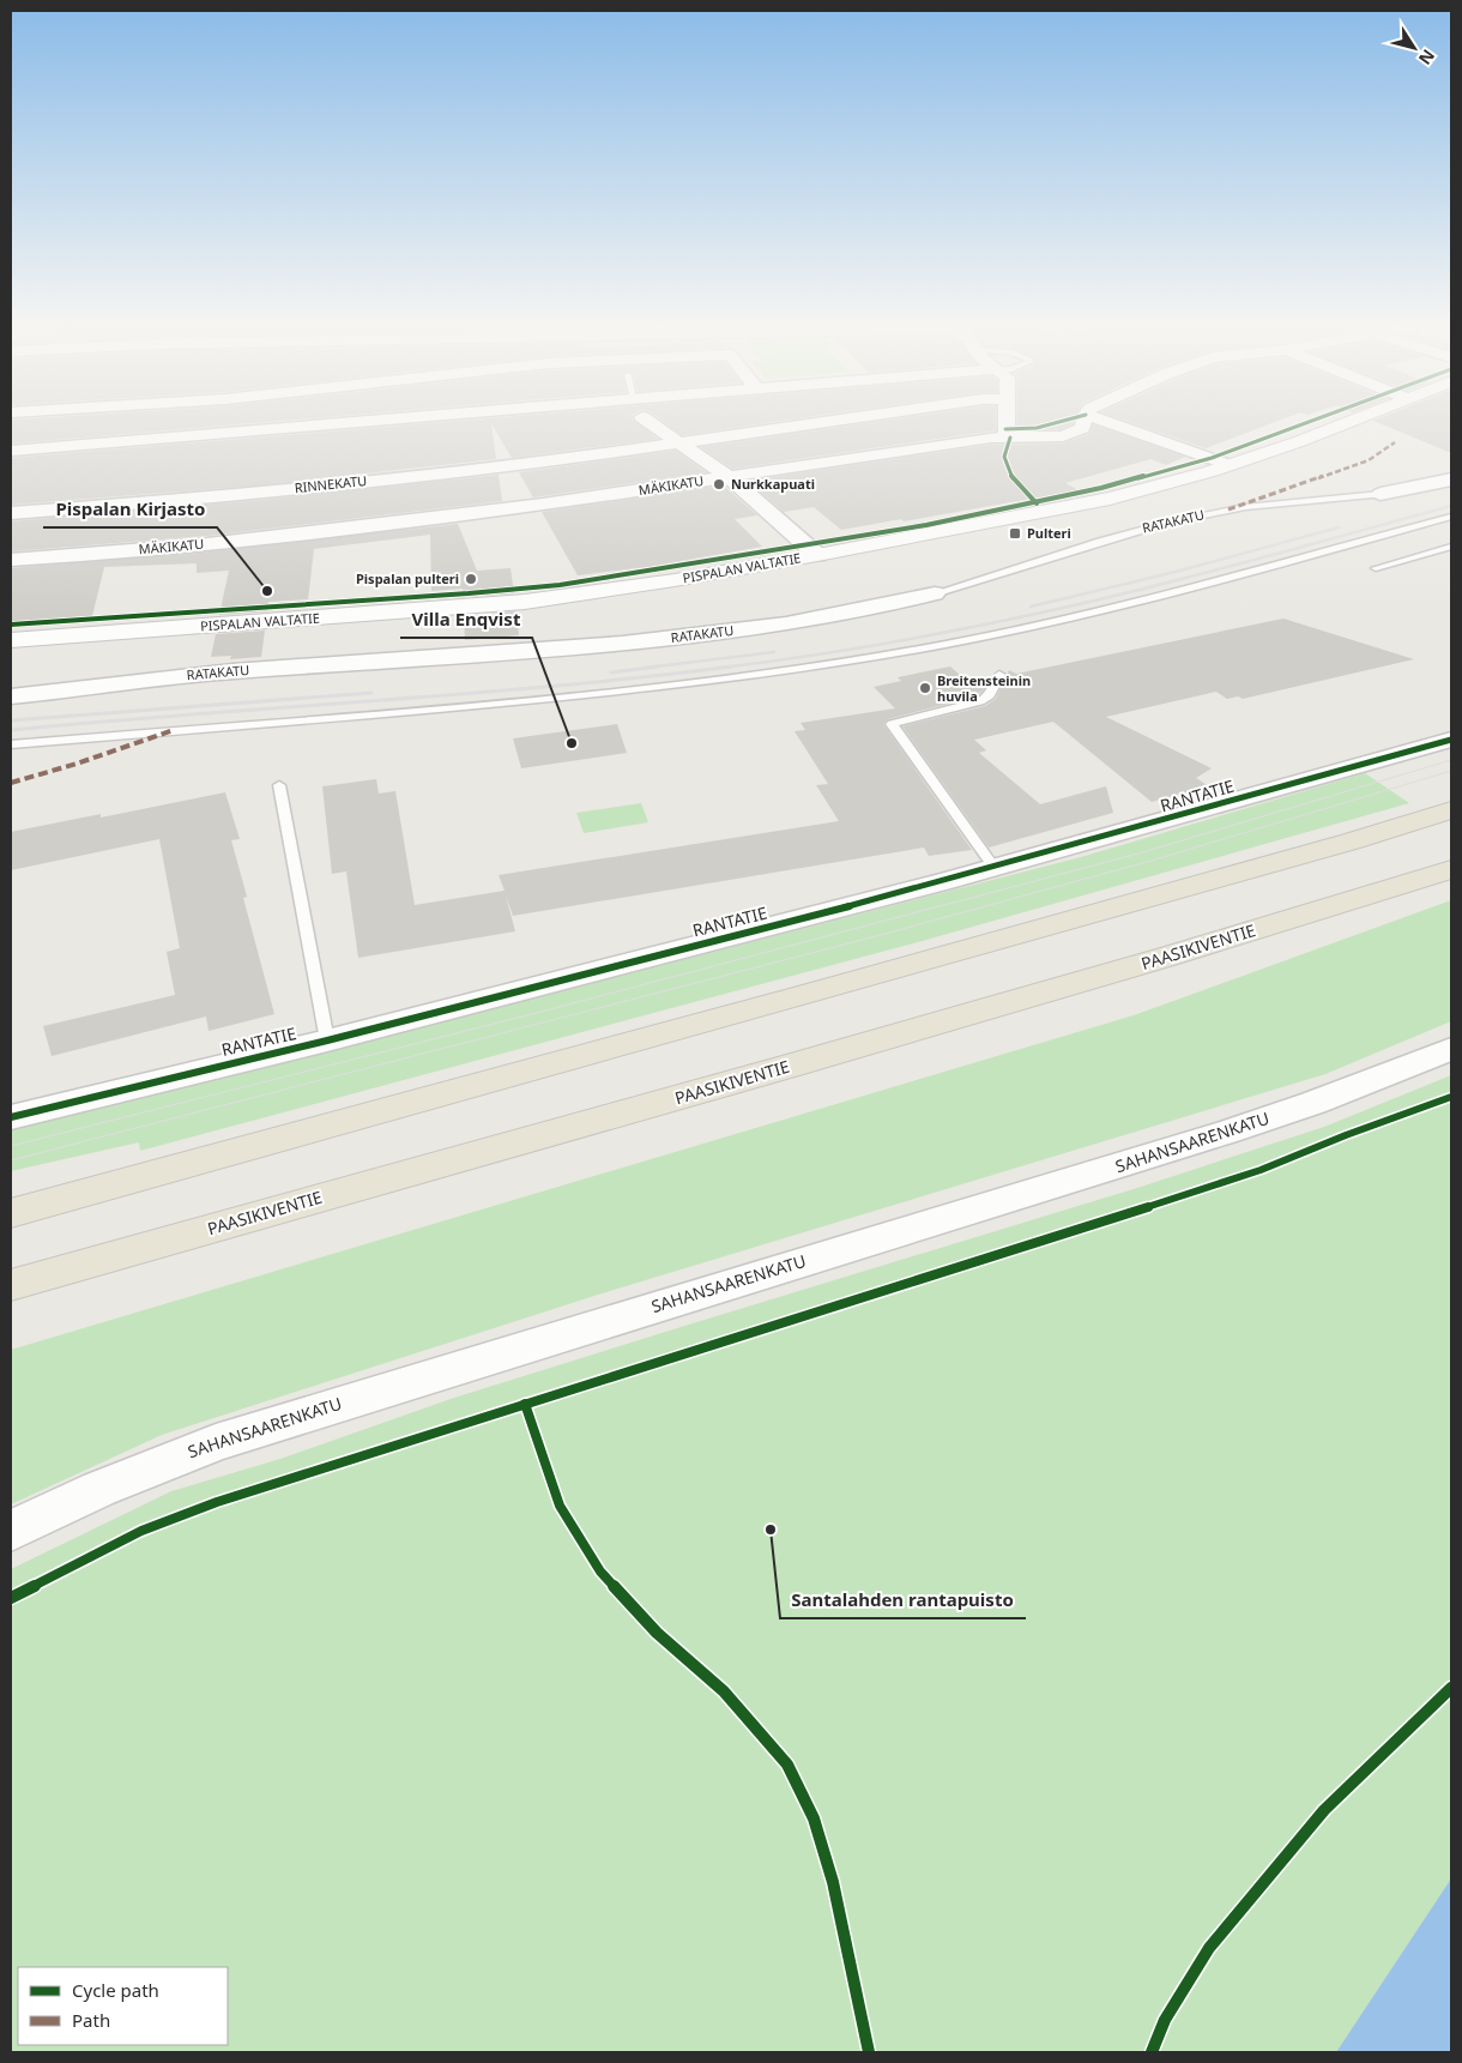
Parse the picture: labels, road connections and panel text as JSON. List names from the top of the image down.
{
  "streets": {
    "highway": ["PAASIKIVENTIE"],
    "main road": ["PISPALAN VALTATIE"],
    "street": [
      "RINNEKATU",
      "MÄKIKATU",
      "RATAKATU",
      "RANTATIE",
      "SAHANSAARENKATU"
    ]
  },
  "places": {
    "other": [
      "Nurkkapuati",
      "Pispalan pulteri",
      "Pispalan Kirjasto",
      "Breitensteinin huvila",
      "Villa Enqvist",
      "Santalahden rantapuisto"
    ],
    "transit": ["Pulteri"]
  },
  "legend": ["Cycle path", "Path"],
  "north": "bottom right"
}
